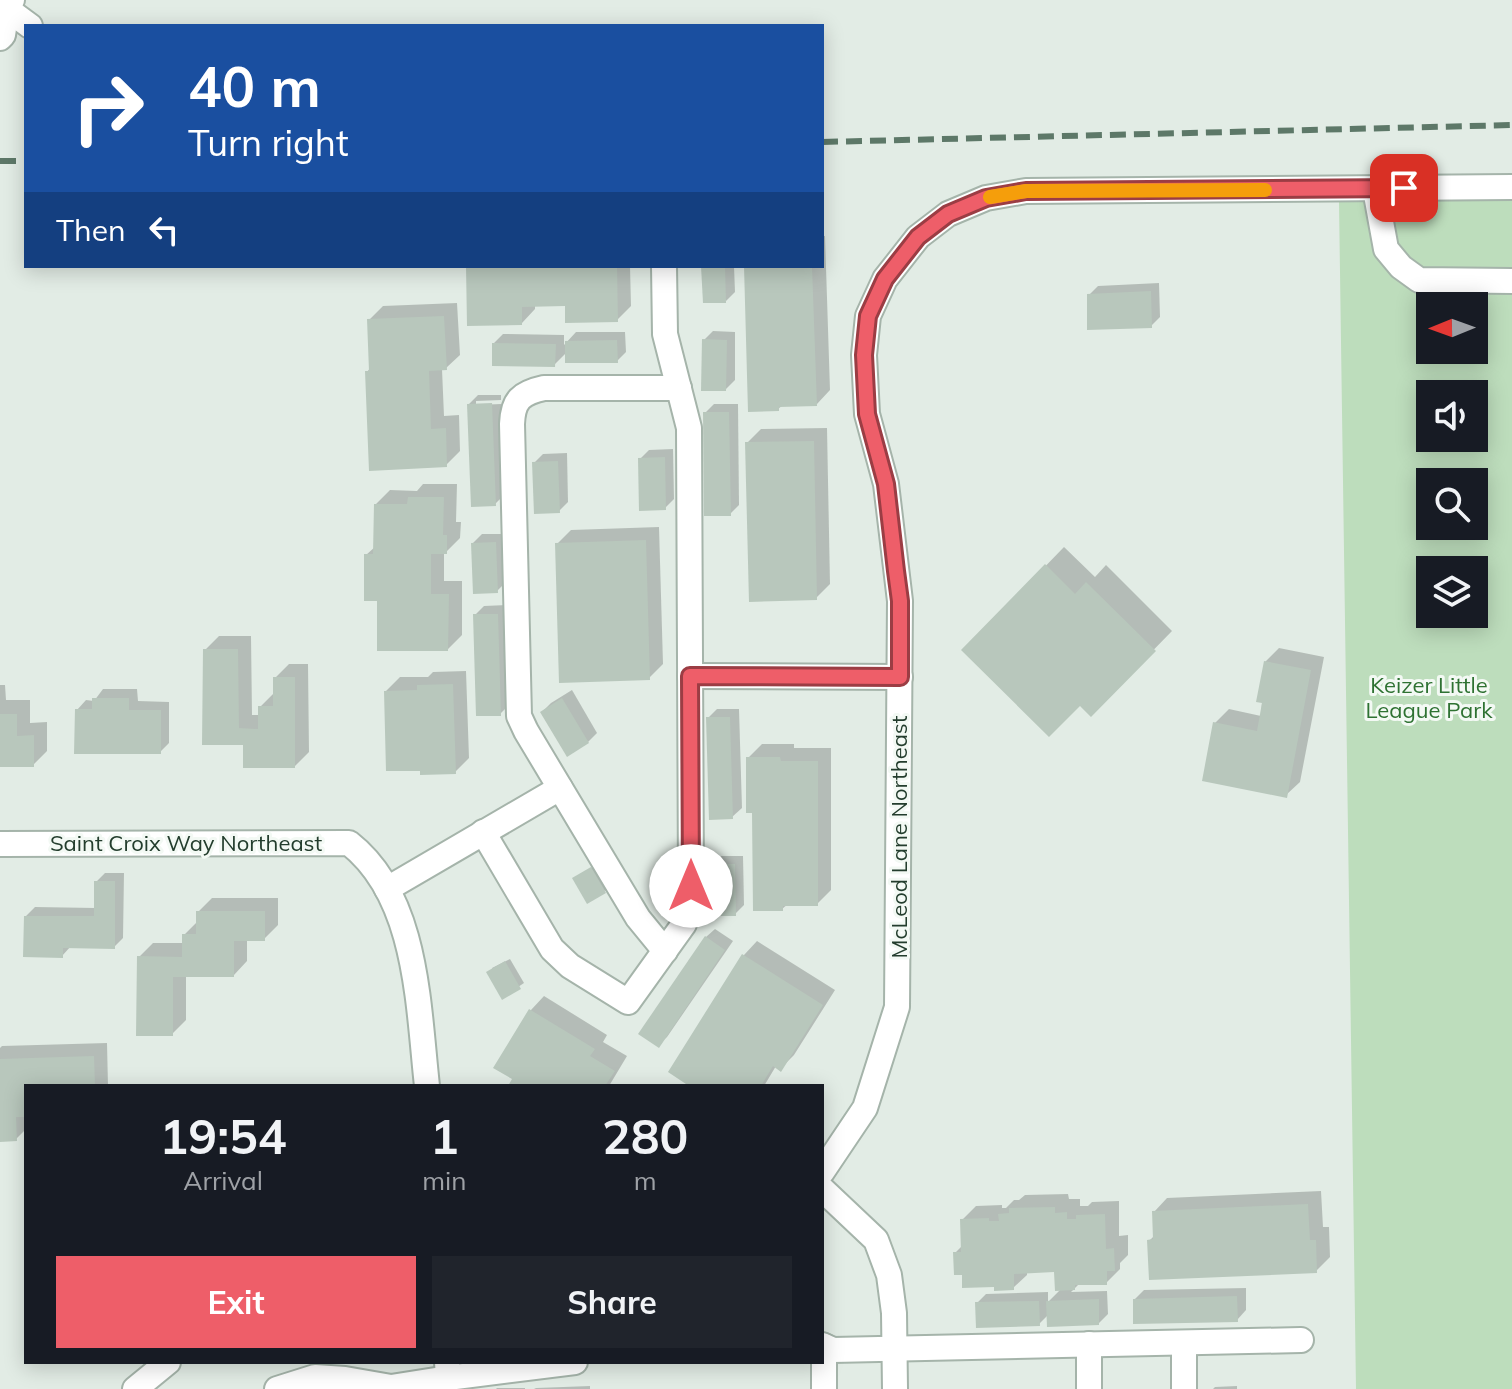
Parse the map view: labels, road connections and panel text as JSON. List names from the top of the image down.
{
  "streets": {
    "street": ["McLeod Lane Northeast", "Saint Croix Way Northeast"]
  },
  "parks": ["Keizer Little League Park"],
  "north": "left",
  "page": {
    "turn": ["40 m", "Turn right"],
    "then": "Then",
    "eta": [
      "19:54",
      "Arrival",
      "1",
      "min",
      "280",
      "m"
    ],
    "buttons": ["Exit", "Share"]
  }
}
